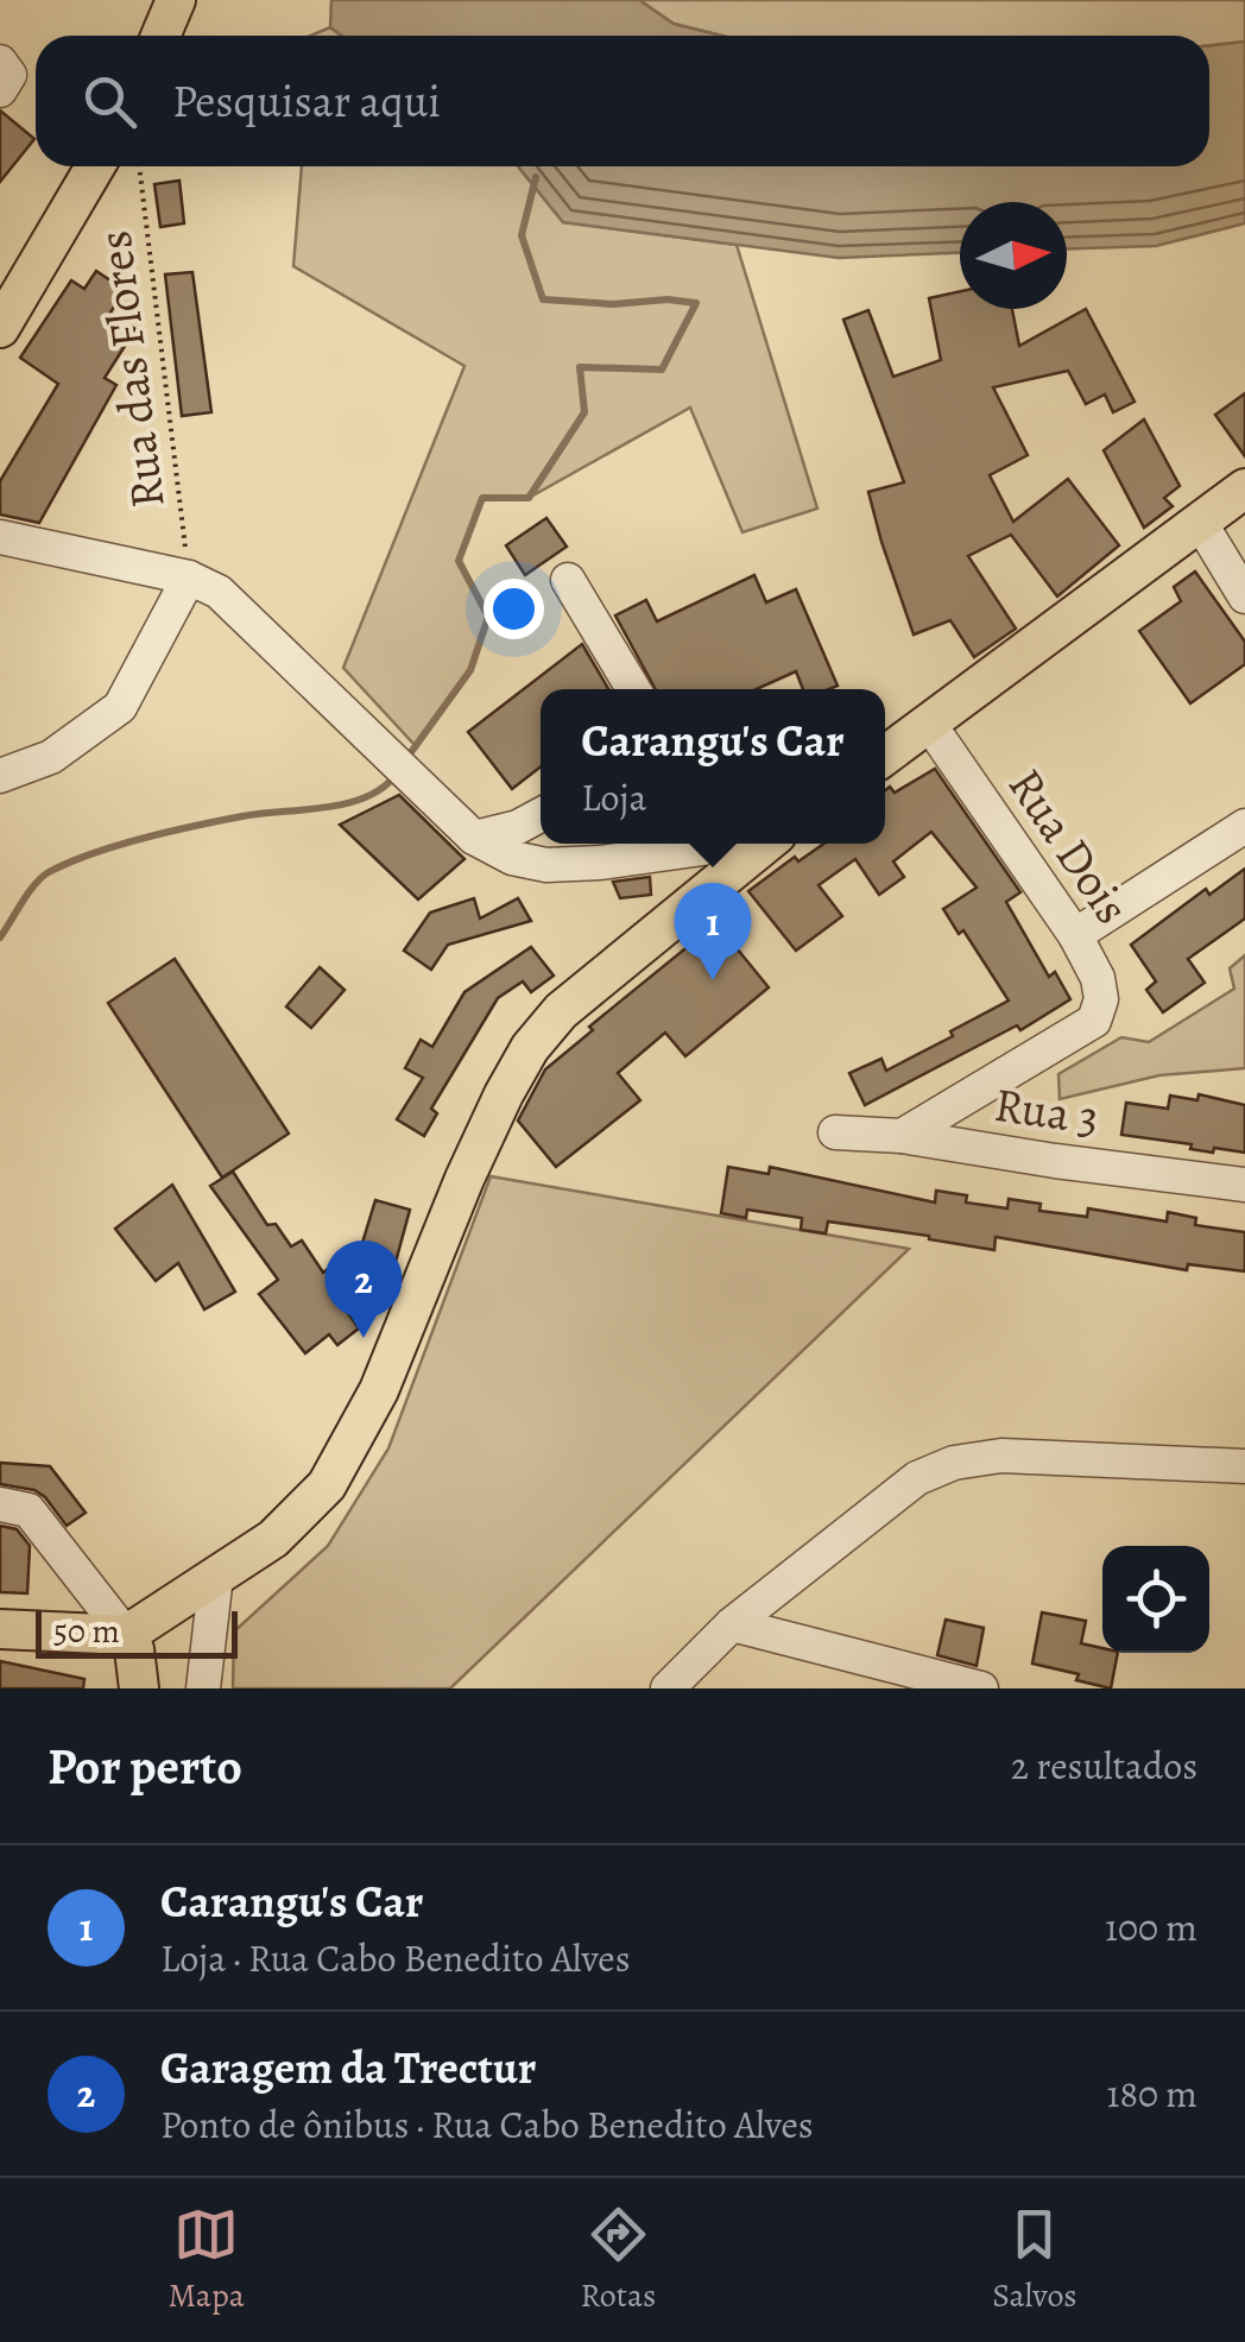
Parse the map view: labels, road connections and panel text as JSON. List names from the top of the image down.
{
  "streets": {
    "street": ["Rua Dois", "Rua 3"],
    "path": ["Rua das Flores"]
  },
  "crossings": [
    ["Rua Dois", "Rua 3"]
  ],
  "scale_bar": "50 m",
  "north": "right",
  "page": {
    "search": "Pesquisar aqui",
    "popup": ["Carangu's Car", "Loja"],
    "pins": ["1", "2"],
    "scale": "50 m",
    "heading": ["Por perto", "2 resultados"],
    "list": [
      {
        "mark": "1",
        "name": "Carangu's Car",
        "note": "Loja · Rua Cabo Benedito Alves",
        "value": "100 m"
      },
      {
        "mark": "2",
        "name": "Garagem da Trectur",
        "note": "Ponto de ônibus · Rua Cabo Benedito Alves",
        "value": "180 m"
      }
    ],
    "nav": ["Mapa", "Rotas", "Salvos"]
  }
}
